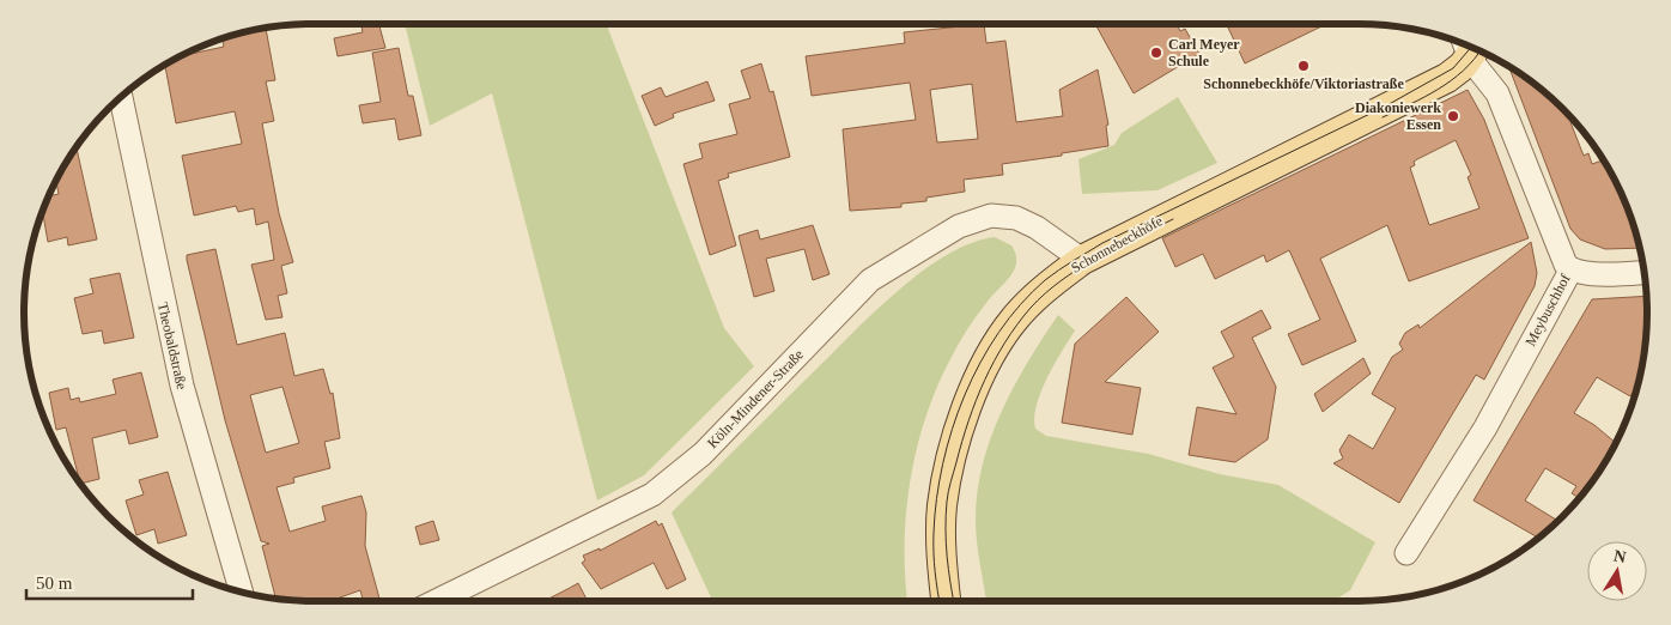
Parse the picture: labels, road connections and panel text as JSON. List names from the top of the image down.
{
  "streets": {
    "main road": ["Schonnebeckhöfe"],
    "street": ["Meybuschhof", "Theobaldstraße", "Köln-Mindener-Straße"]
  },
  "crossings": [
    ["Schonnebeckhöfe", "Meybuschhof"],
    ["Schonnebeckhöfe", "Köln-Mindener-Straße"]
  ],
  "places": ["Carl Meyer Schule", "Schonnebeckhöfe/Viktoriastraße", "Diakoniewerk Essen"],
  "scale_bar": "50 m",
  "north": "top"
}
